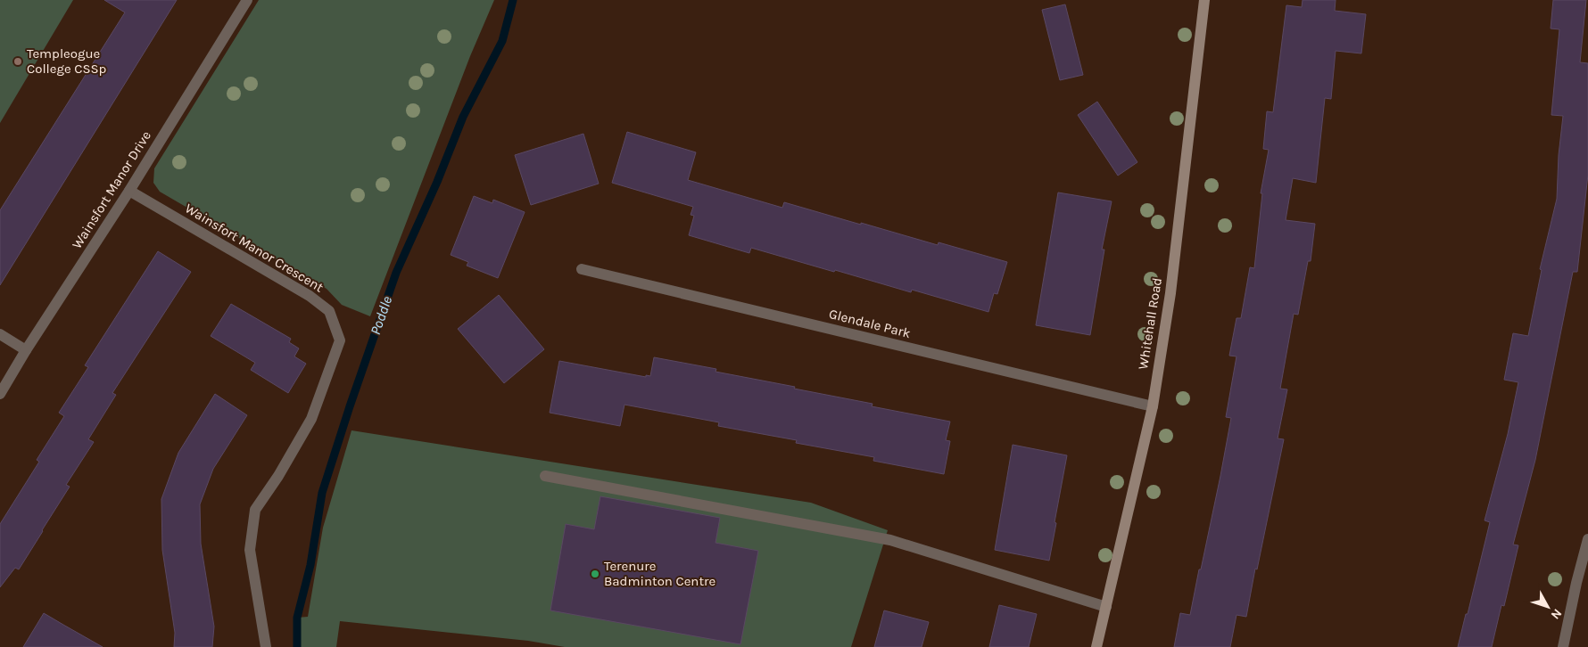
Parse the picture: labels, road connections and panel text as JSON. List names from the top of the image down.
{
  "streets": {
    "street": [
      "Wainsfort Manor Drive",
      "Wainsfort Manor Crescent",
      "Glendale Park",
      "Whitehall Road"
    ]
  },
  "crossings": [
    ["Wainsfort Manor Drive", "Wainsfort Manor Crescent"],
    ["Glendale Park", "Whitehall Road"]
  ],
  "water": ["Poddle"],
  "places": ["Templeogue College CSSp", "Terenure Badminton Centre"],
  "north": "bottom right"
}
